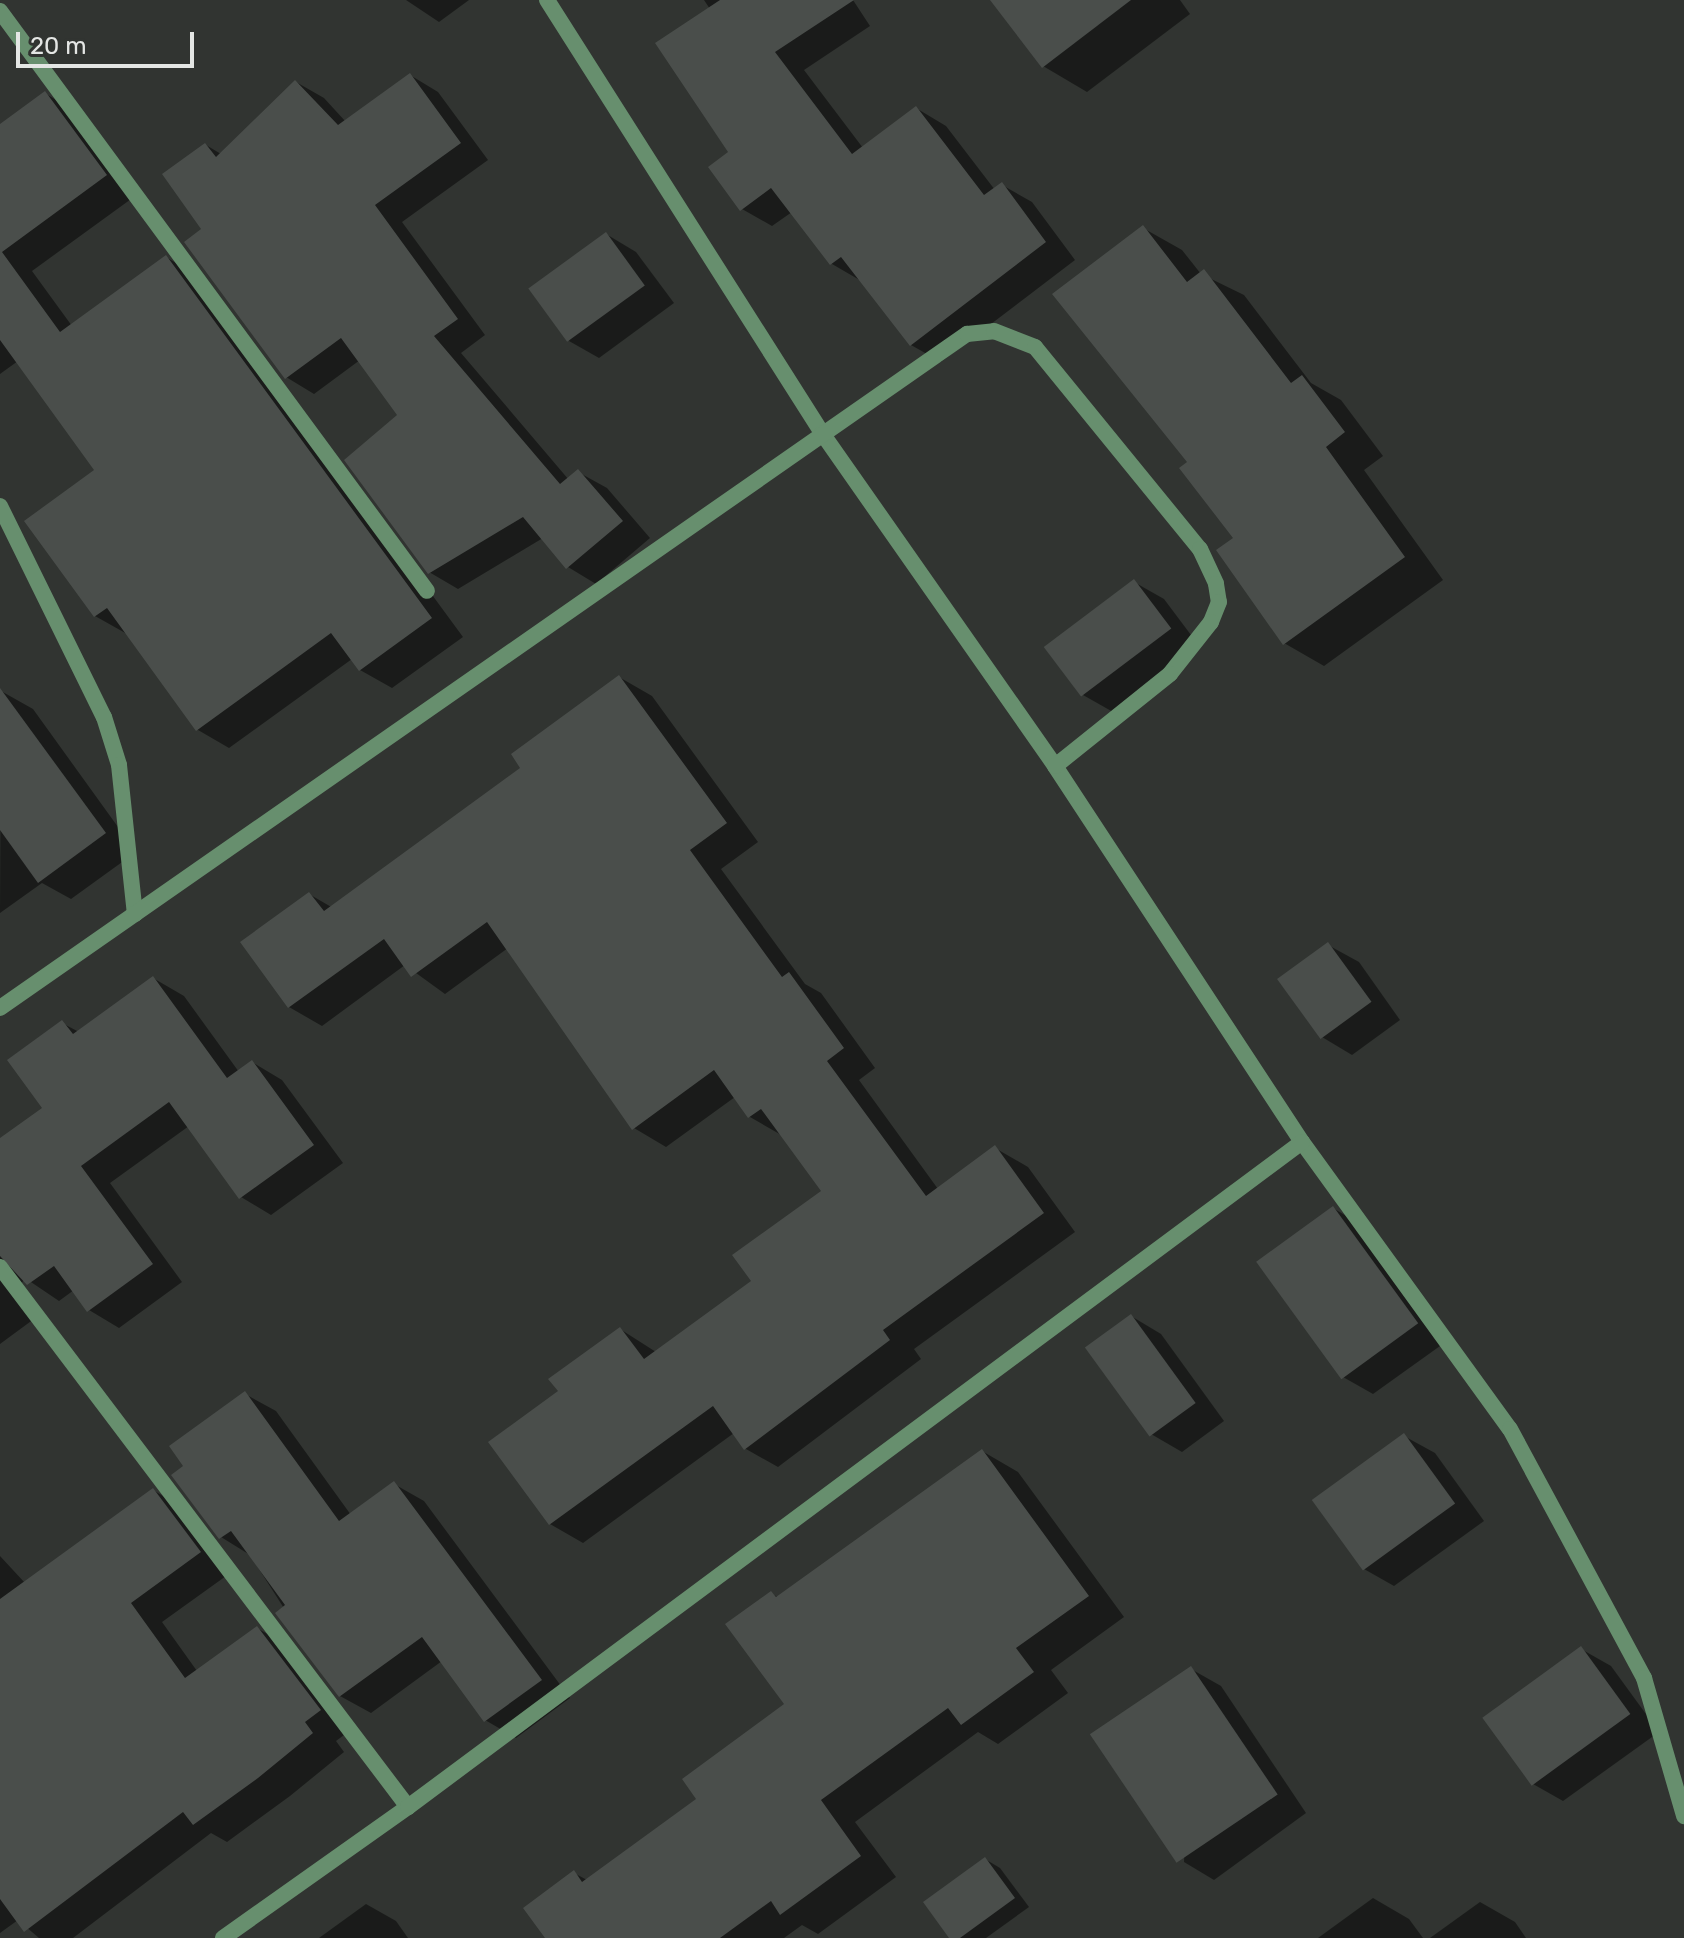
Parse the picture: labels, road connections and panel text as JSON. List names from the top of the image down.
{
  "scale_bar": "20 m"
}
